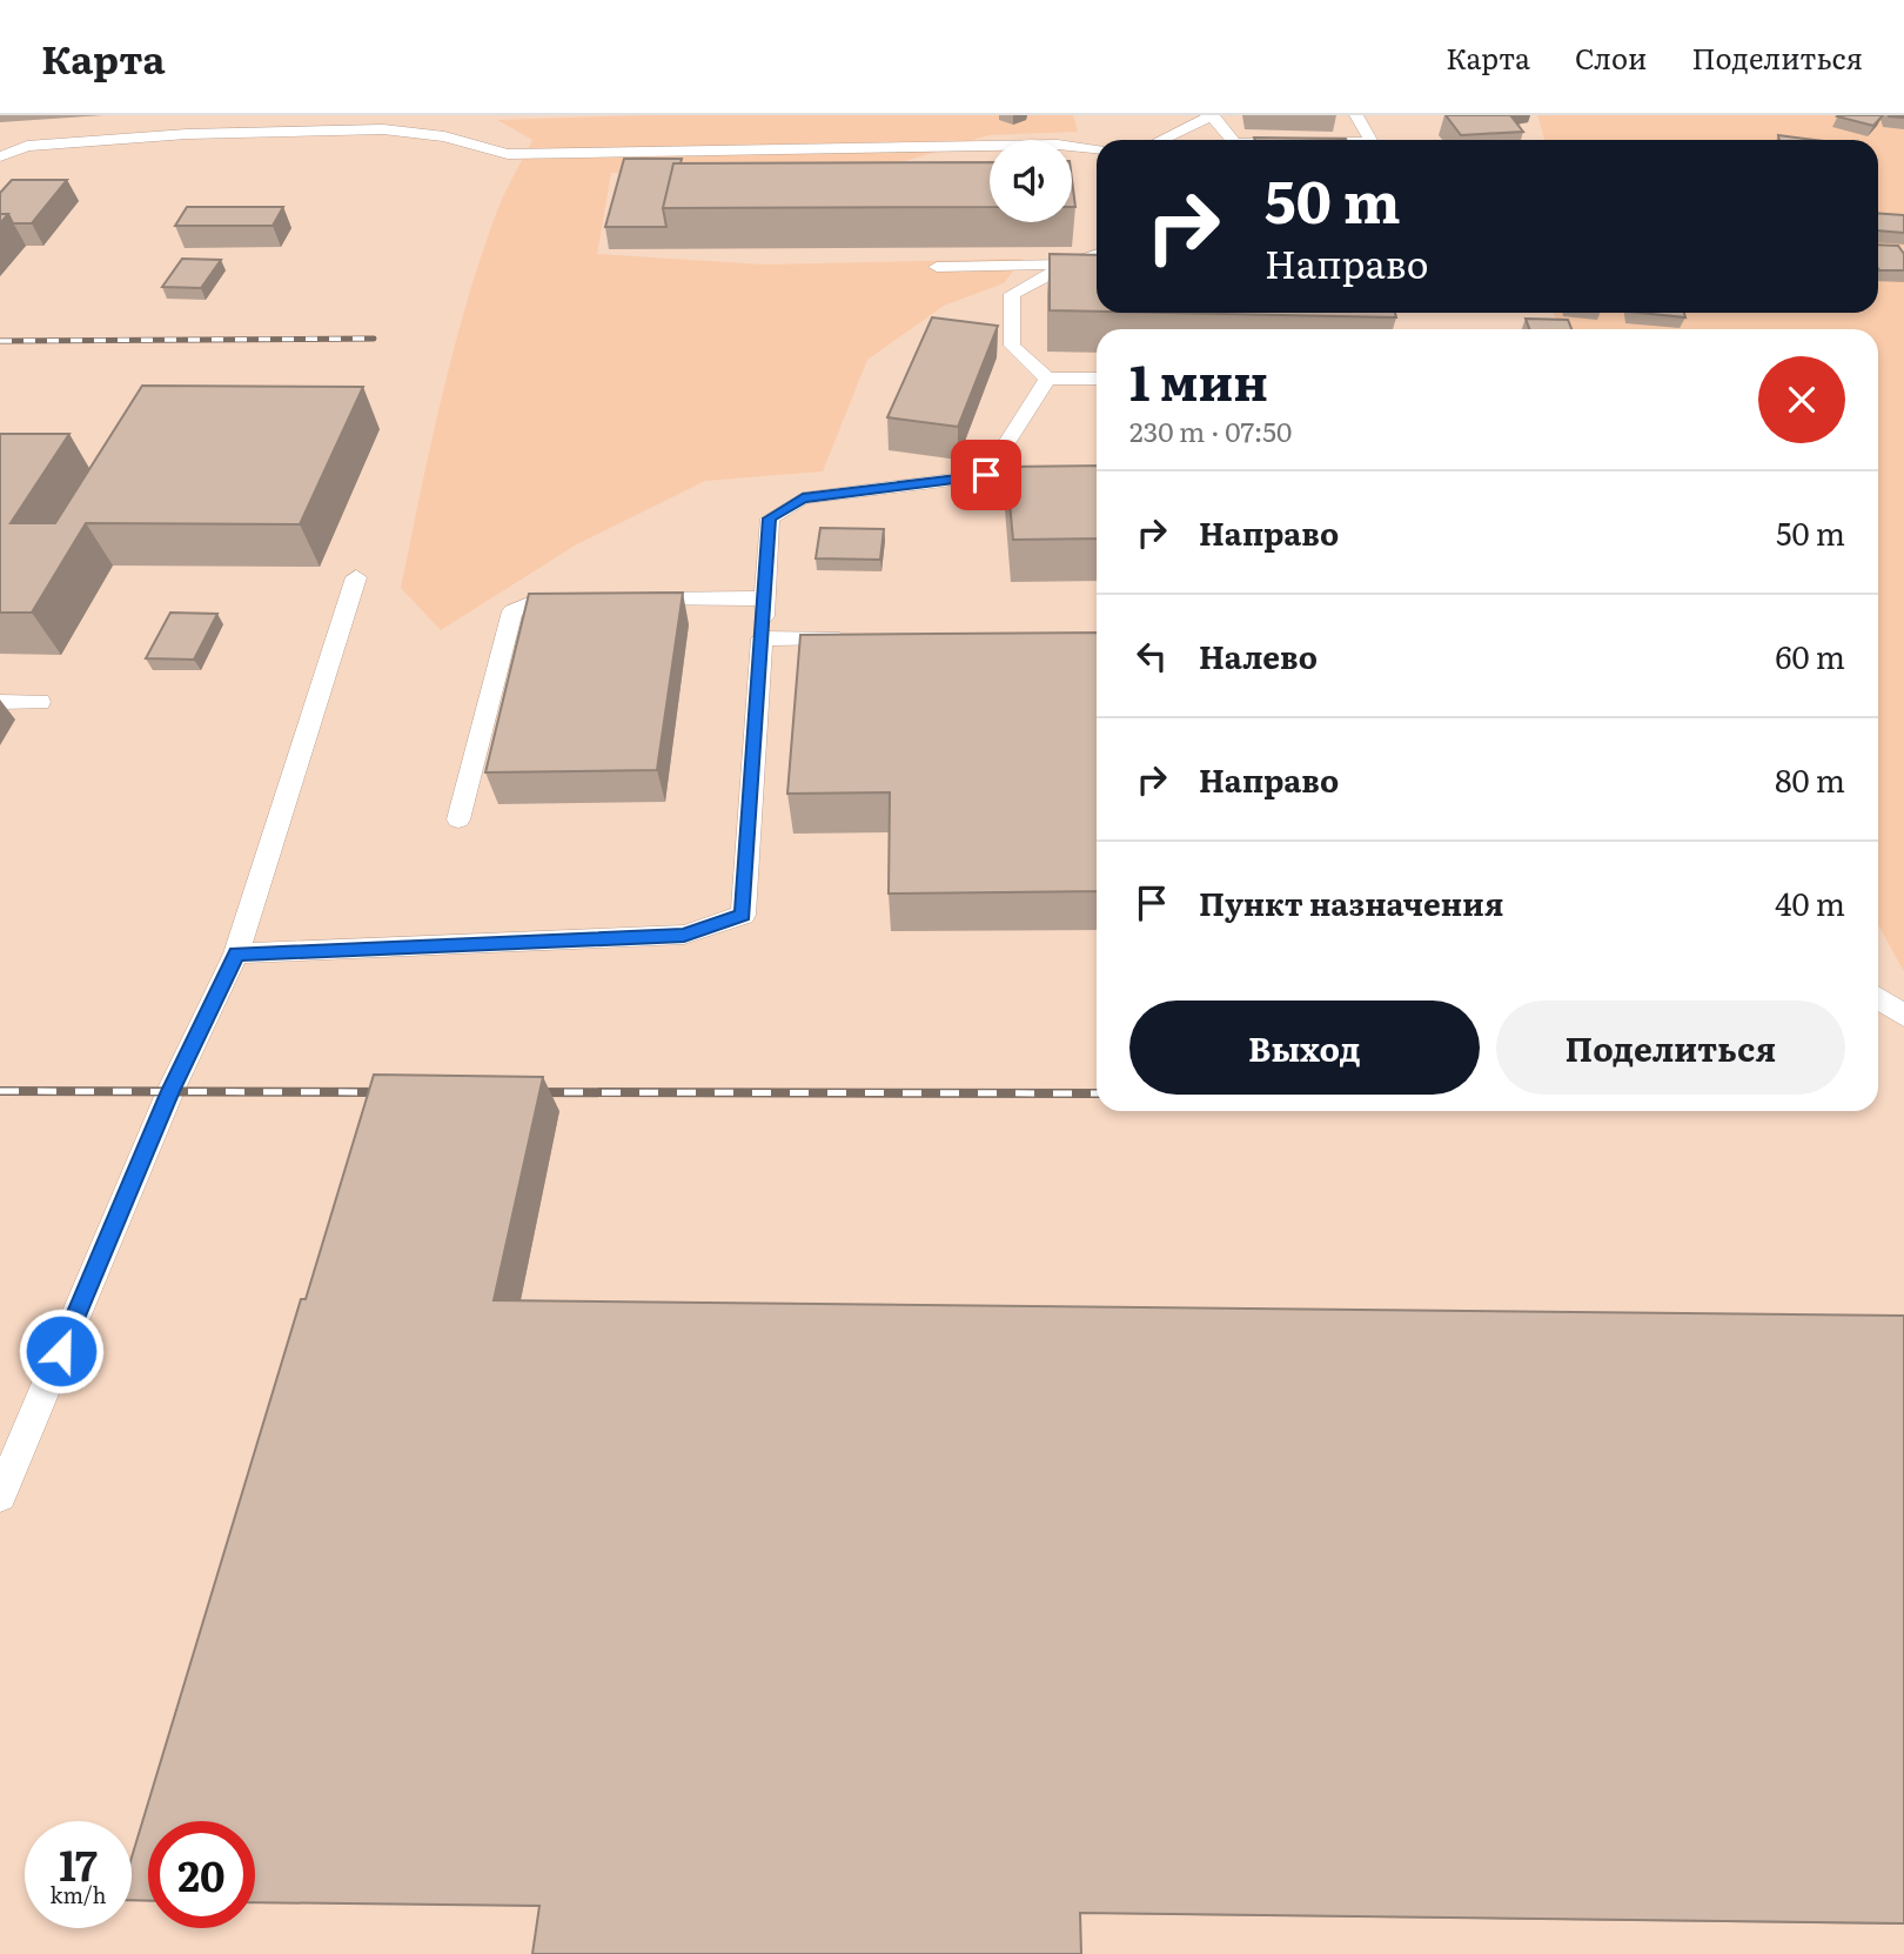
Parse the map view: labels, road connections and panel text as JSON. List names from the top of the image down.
{
  "page": {
    "header": "Карта",
    "nav": ["Карта", "Слои", "Поделиться"],
    "turn": ["50 m", "Направо"],
    "heading": ["1 мин", "230 m · 07:50"],
    "list": [
      {
        "name": "Направо",
        "value": "50 m"
      },
      {
        "name": "Налево",
        "value": "60 m"
      },
      {
        "name": "Направо",
        "value": "80 m"
      },
      {
        "name": "Пункт назначения",
        "value": "40 m"
      }
    ],
    "buttons": ["Выход", "Поделиться"],
    "speed": "17 km/h",
    "limit": "20"
  }
}
